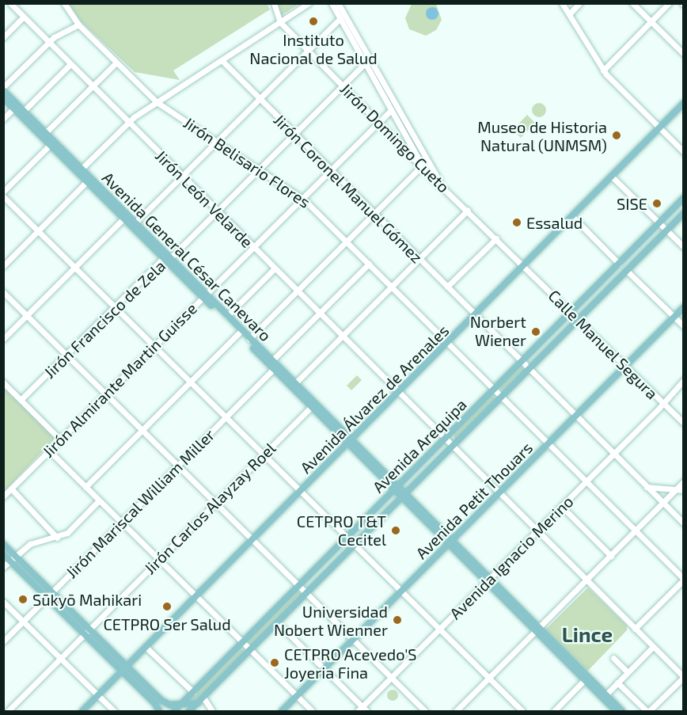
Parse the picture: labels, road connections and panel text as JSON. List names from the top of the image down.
{
  "streets": {
    "main road": [
      "Avenida General César Canevaro",
      "Avenida Álvarez de Arenales",
      "Avenida Arequipa",
      "Avenida Petit Thouars"
    ],
    "street": [
      "Jirón Domingo Cueto",
      "Jirón Belisario Flores",
      "Jirón Coronel Manuel Gómez",
      "Jirón León Velarde",
      "Jirón Francisco de Zela",
      "Calle Manuel Segura",
      "Jirón Almirante Martin Guisse",
      "Jirón Mariscal William Miller",
      "Jirón Carlos Alayzay Roel",
      "Avenida Ignacio Merino"
    ]
  },
  "crossings": [
    ["Jirón Domingo Cueto", "Jirón Francisco de Zela"],
    ["Jirón Domingo Cueto", "Calle Manuel Segura"],
    ["Jirón Domingo Cueto", "Jirón Almirante Martin Guisse"],
    ["Jirón Domingo Cueto", "Avenida Álvarez de Arenales"],
    ["Jirón Belisario Flores", "Jirón Francisco de Zela"],
    ["Jirón Belisario Flores", "Jirón Almirante Martin Guisse"],
    ["Jirón Belisario Flores", "Avenida Álvarez de Arenales"],
    ["Jirón Belisario Flores", "Avenida Arequipa"],
    ["Jirón Belisario Flores", "Avenida Petit Thouars"],
    ["Jirón Belisario Flores", "Jirón Mariscal William Miller"],
    ["Jirón Belisario Flores", "Avenida Ignacio Merino"],
    ["Jirón Coronel Manuel Gómez", "Jirón Francisco de Zela"],
    ["Jirón Coronel Manuel Gómez", "Jirón Almirante Martin Guisse"],
    ["Jirón Coronel Manuel Gómez", "Avenida Álvarez de Arenales"],
    ["Jirón Coronel Manuel Gómez", "Avenida Arequipa"],
    ["Jirón Coronel Manuel Gómez", "Avenida Petit Thouars"],
    ["Jirón Coronel Manuel Gómez", "Avenida Ignacio Merino"],
    ["Jirón León Velarde", "Jirón Francisco de Zela"],
    ["Jirón León Velarde", "Jirón Almirante Martin Guisse"],
    ["Jirón León Velarde", "Avenida Álvarez de Arenales"],
    ["Jirón León Velarde", "Avenida Arequipa"],
    ["Jirón León Velarde", "Avenida Petit Thouars"],
    ["Jirón León Velarde", "Jirón Mariscal William Miller"],
    ["Jirón León Velarde", "Avenida Ignacio Merino"],
    ["Avenida General César Canevaro", "Jirón Francisco de Zela"],
    ["Avenida General César Canevaro", "Jirón Almirante Martin Guisse"],
    ["Avenida General César Canevaro", "Avenida Álvarez de Arenales"],
    ["Avenida General César Canevaro", "Jirón Mariscal William Miller"],
    ["Avenida General César Canevaro", "Jirón Carlos Alayzay Roel"],
    ["Calle Manuel Segura", "Avenida Álvarez de Arenales"],
    ["Calle Manuel Segura", "Avenida Arequipa"],
    ["Calle Manuel Segura", "Avenida Petit Thouars"],
    ["Calle Manuel Segura", "Avenida Ignacio Merino"]
  ],
  "districts": ["Lince"],
  "places": [
    "Instituto Nacional de Salud",
    "Museo de Historia Natural (UNMSM)",
    "SISE",
    "Essalud",
    "Norbert Wiener",
    "CETPRO T&T Cecitel",
    "Sūkyō Mahikari",
    "CETPRO Ser Salud",
    "Universidad Nobert Wienner",
    "CETPRO Acevedo'S Joyeria Fina"
  ]
}
